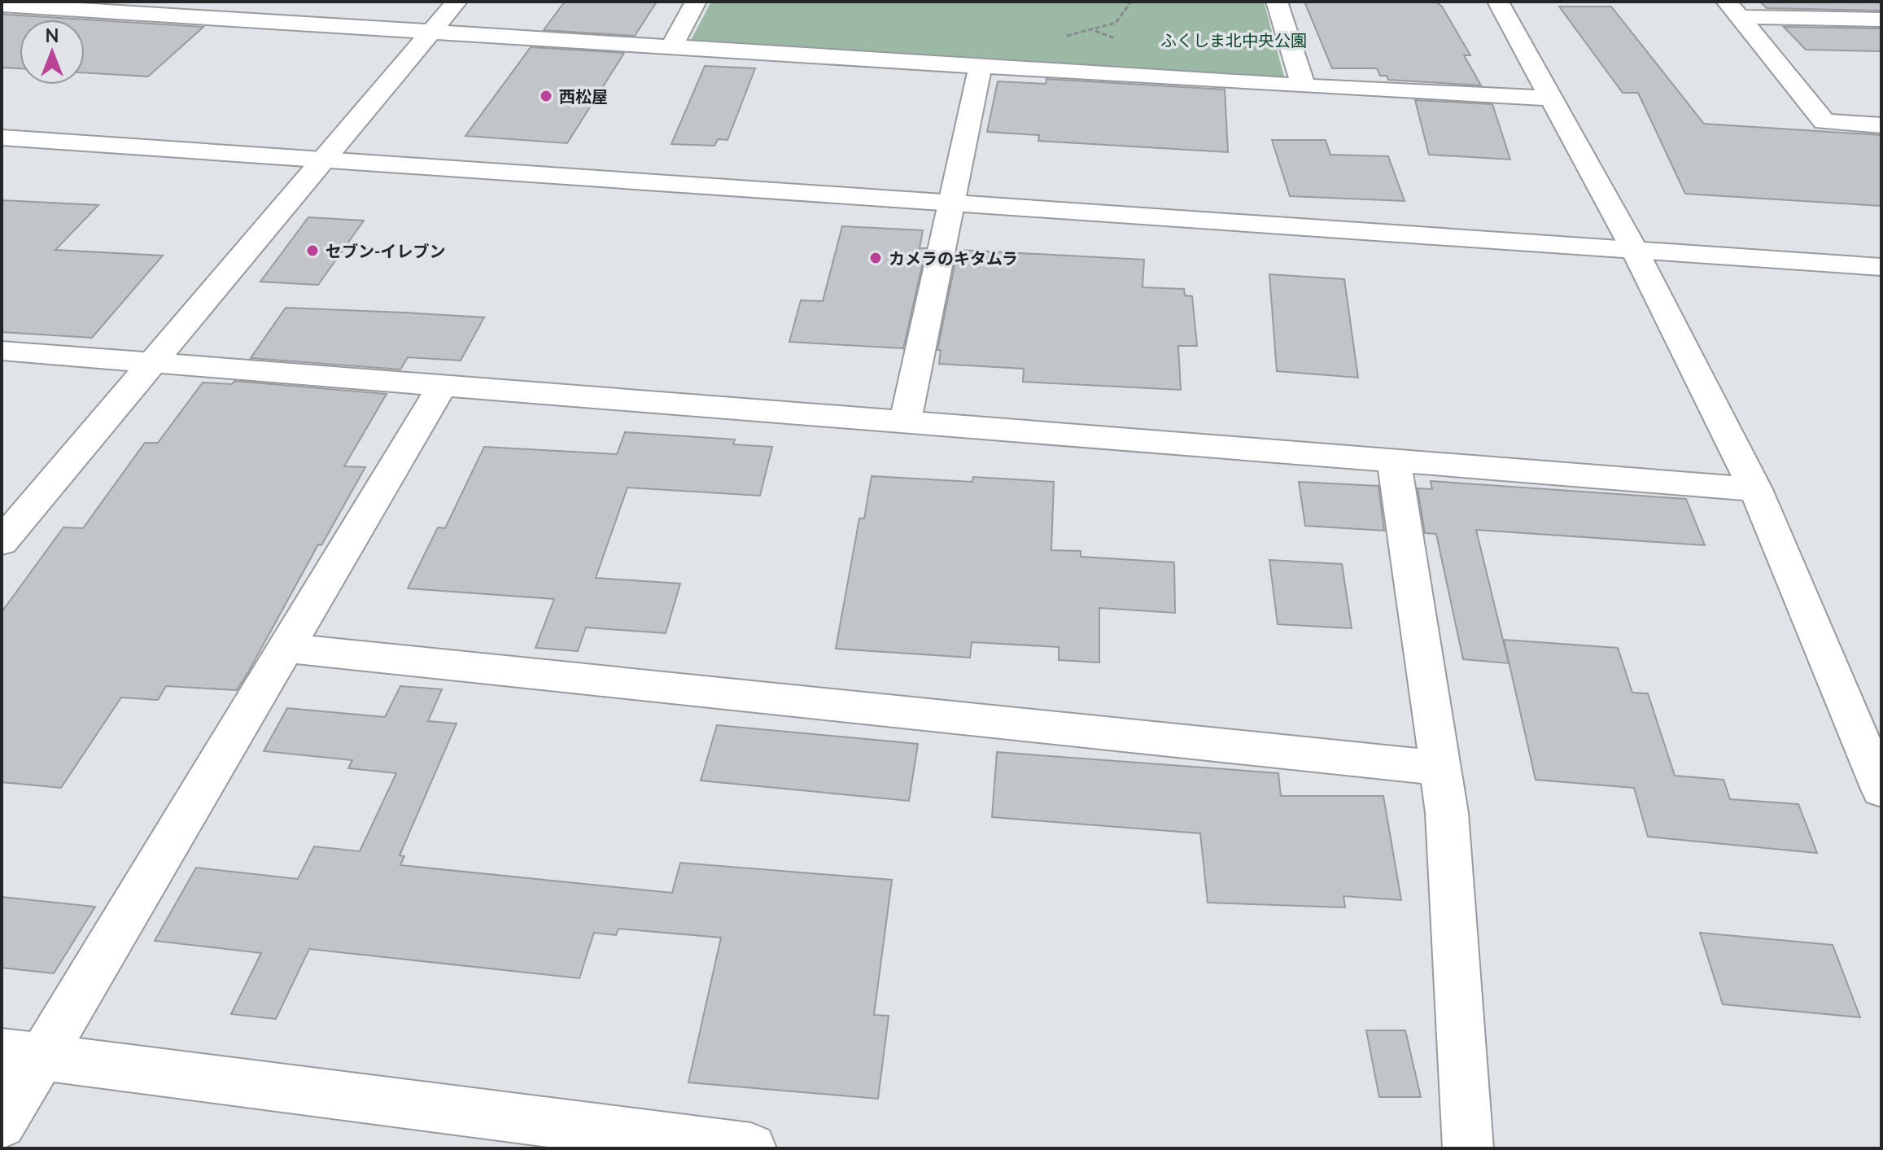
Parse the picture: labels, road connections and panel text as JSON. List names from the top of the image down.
{
  "parks": ["ふくしま北中央公園"],
  "places": ["西松屋", "セブン-イレブン", "カメラのキタムラ"],
  "north": "top"
}
